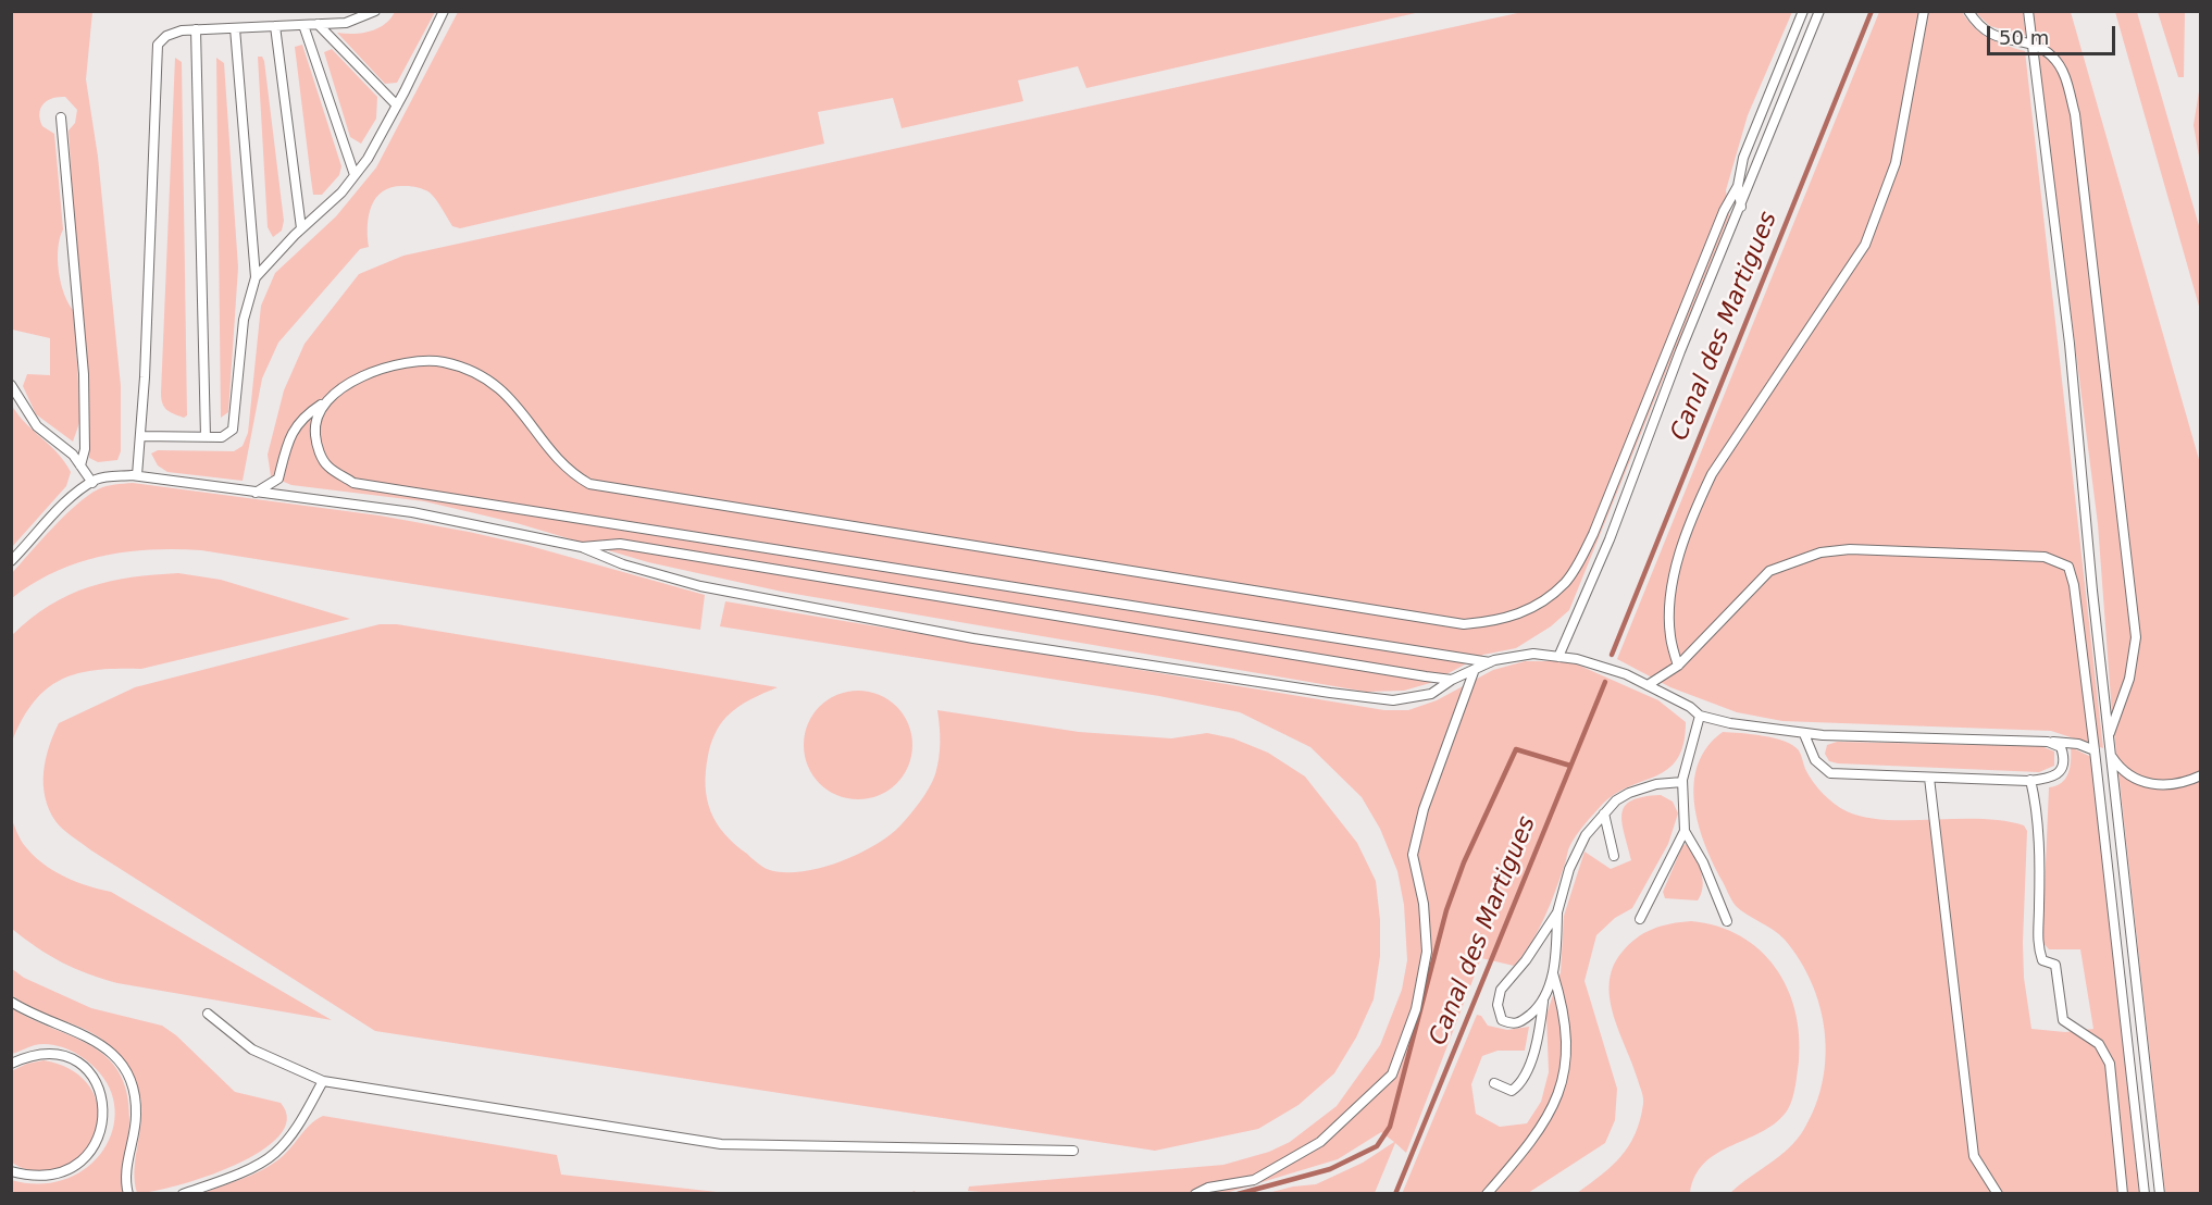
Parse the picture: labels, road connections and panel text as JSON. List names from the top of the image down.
{
  "water": ["Canal des Martigues"],
  "scale_bar": "50 m"
}
